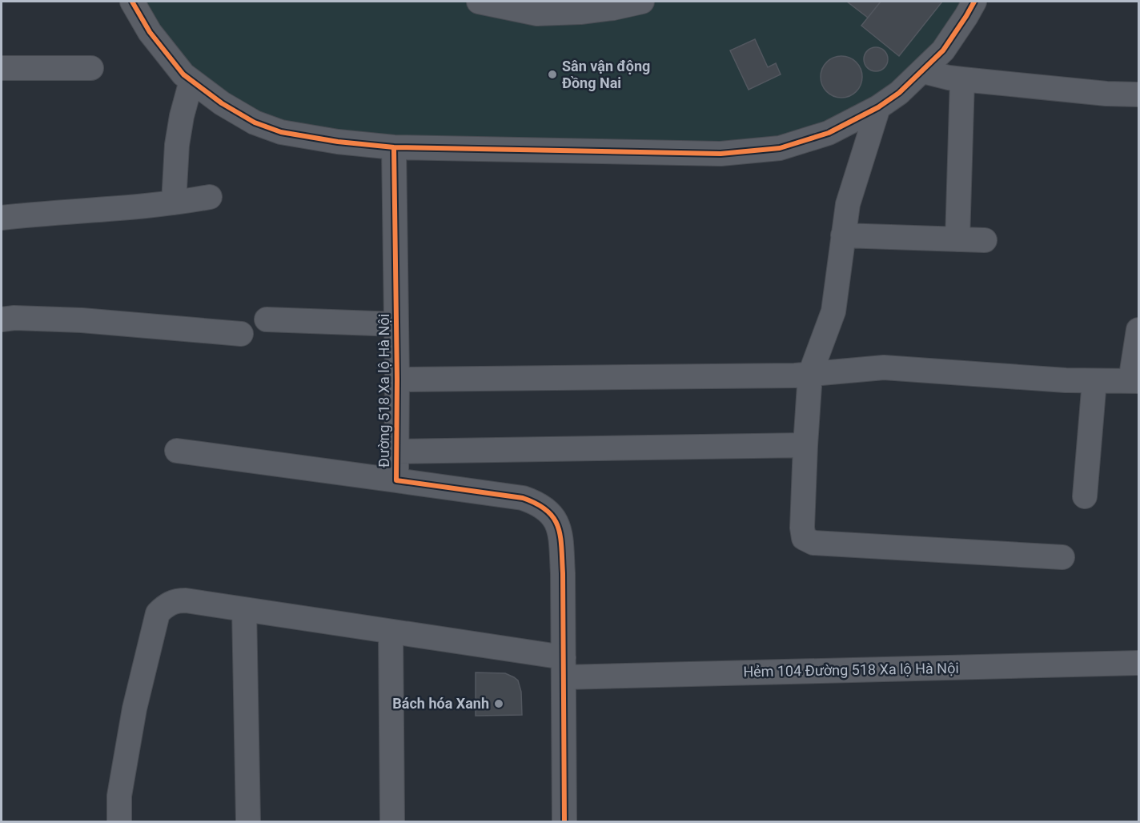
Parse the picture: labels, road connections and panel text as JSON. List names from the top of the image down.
{
  "streets": {
    "street": ["Đường 518 Xa lộ Hà Nội", "Hẻm 104 Đường 518 Xa lộ Hà Nội"]
  },
  "crossings": [
    ["Đường 518 Xa lộ Hà Nội", "Hẻm 104 Đường 518 Xa lộ Hà Nội"]
  ],
  "places": ["Sân vận động Đồng Nai", "Bách hóa Xanh"]
}
